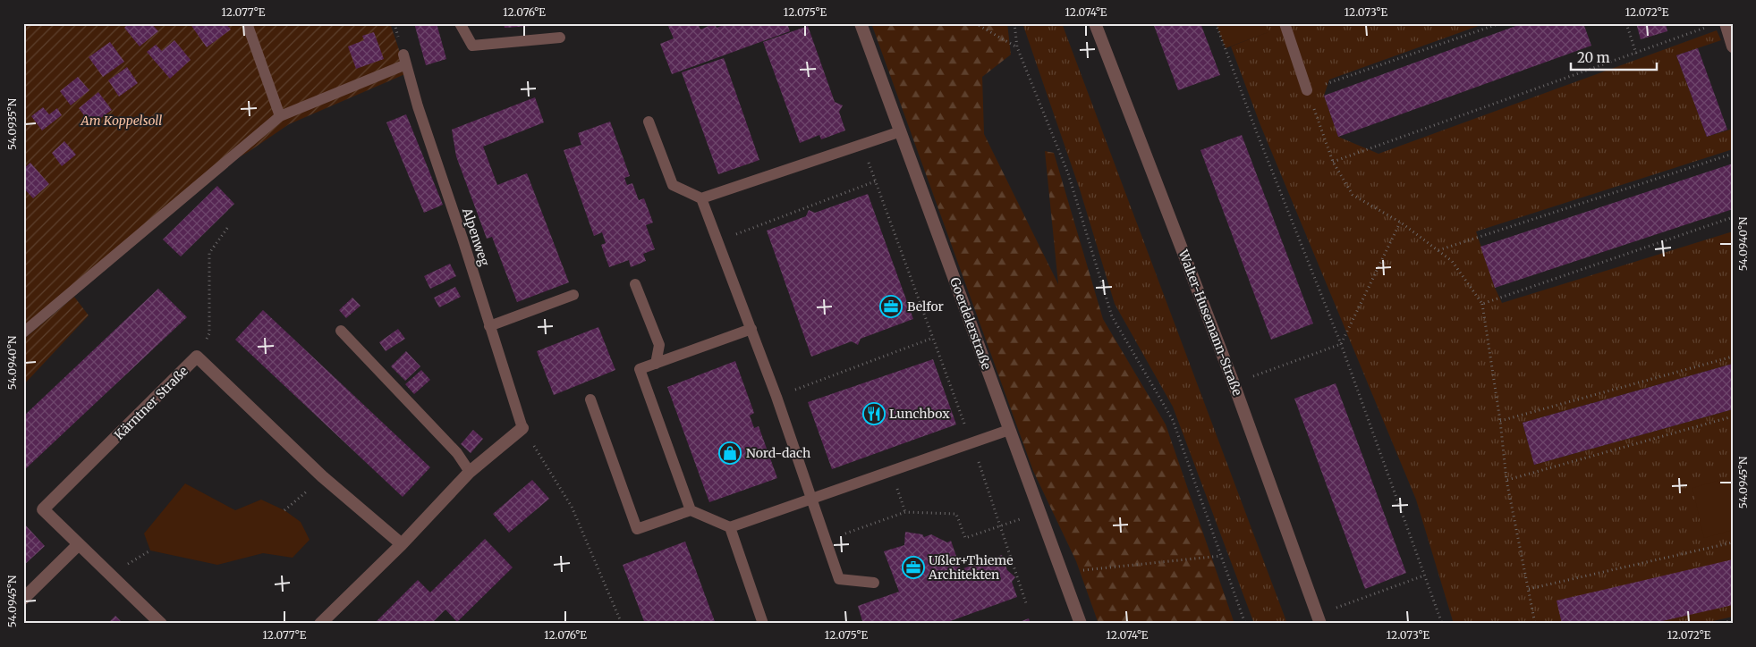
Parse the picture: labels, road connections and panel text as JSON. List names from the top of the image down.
{
  "streets": {
    "street": ["Walter-Husemann-Straße", "Goerdelerstraße", "Kärntner Straße"],
    "lane": ["Alpenweg"]
  },
  "parks": ["Am Koppelsoll"],
  "places": {
    "office": ["Belfor", "Ußler+Thieme Architekten"],
    "restaurant": ["Lunchbox"],
    "shop": ["Nord-dach"]
  },
  "scale_bar": "20 m",
  "coordinates": [
    "12.077°E",
    "12.076°E",
    "12.075°E",
    "12.074°E",
    "12.073°E",
    "12.072°E",
    "54.0935°N",
    "54.0940°N",
    "54.0945°N"
  ]
}
